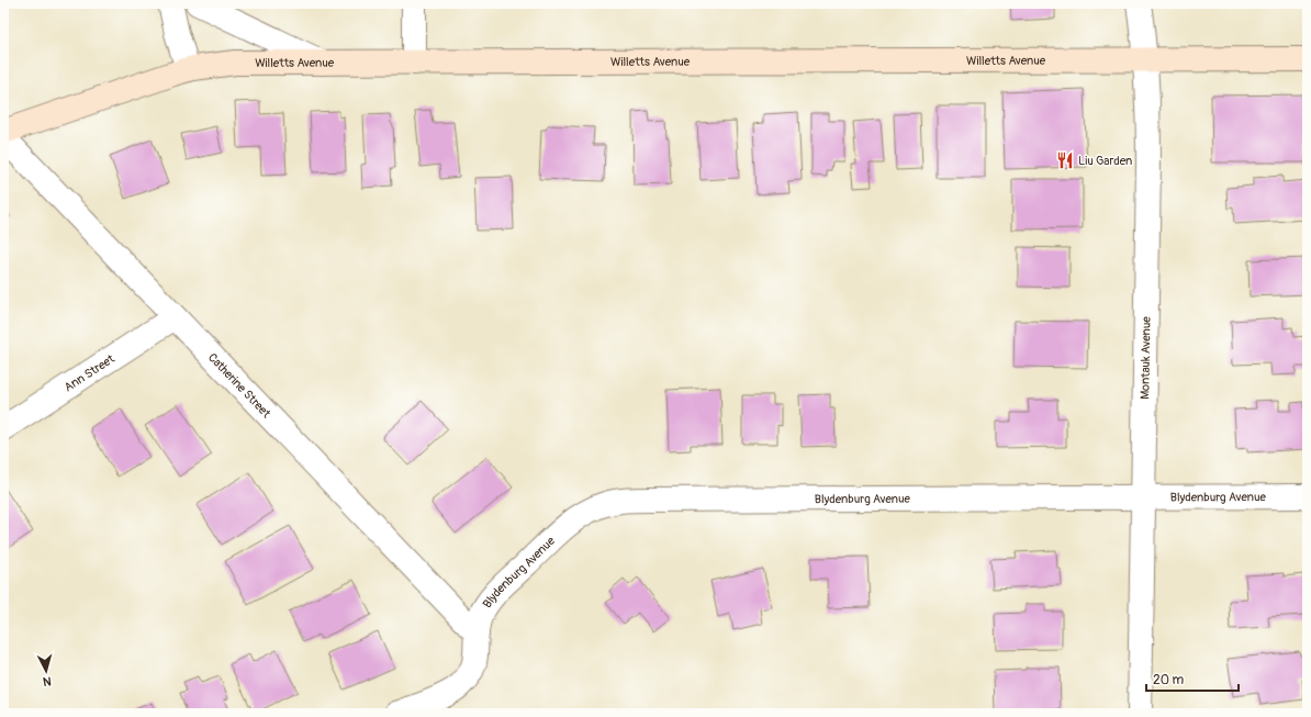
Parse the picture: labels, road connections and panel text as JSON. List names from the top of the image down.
{
  "streets": {
    "main road": ["Willetts Avenue"],
    "street": [
      "Montauk Avenue",
      "Ann Street",
      "Catherine Street",
      "Blydenburg Avenue"
    ]
  },
  "crossings": [
    ["Willetts Avenue", "Montauk Avenue"],
    ["Montauk Avenue", "Blydenburg Avenue"],
    ["Ann Street", "Catherine Street"],
    ["Catherine Street", "Blydenburg Avenue"]
  ],
  "places": {
    "restaurant": ["Liu Garden"]
  },
  "scale_bar": "20 m",
  "north": "bottom"
}
